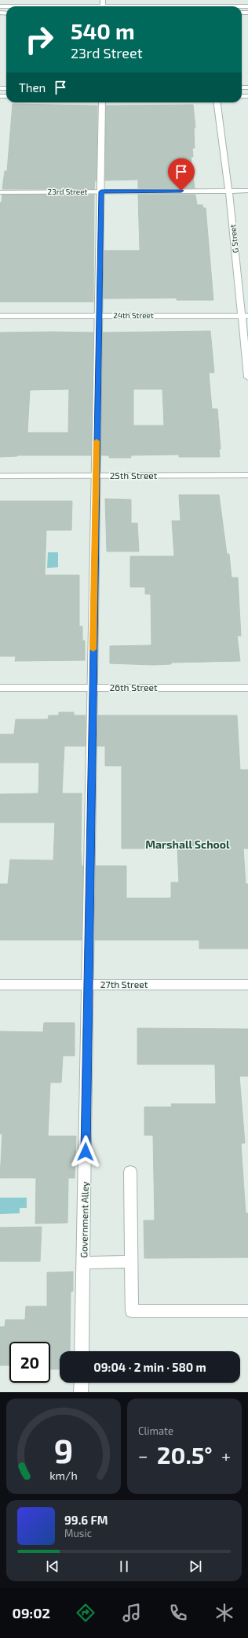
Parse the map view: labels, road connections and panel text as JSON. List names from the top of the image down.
{
  "streets": {
    "street": [
      "23rd Street",
      "G Street",
      "24th Street",
      "25th Street",
      "26th Street",
      "27th Street",
      "Government Alley"
    ]
  },
  "crossings": [
    ["23rd Street", "G Street"],
    ["23rd Street", "Government Alley"],
    ["G Street", "24th Street"],
    ["24th Street", "Government Alley"],
    ["25th Street", "Government Alley"],
    ["26th Street", "Government Alley"],
    ["27th Street", "Government Alley"]
  ],
  "districts": ["Marshall School"],
  "page": {
    "turn": ["540 m", "23rd Street"],
    "then": "Then",
    "limit": "20",
    "trip": "09:04 · 2 min · 580 m",
    "tile": "Climate",
    "heat": ["−", "20.5°", "+"],
    "song": ["99.6 FM", "Music"],
    "tabs": "09:02",
    "gauge": ["9", "km/h"]
  }
}
